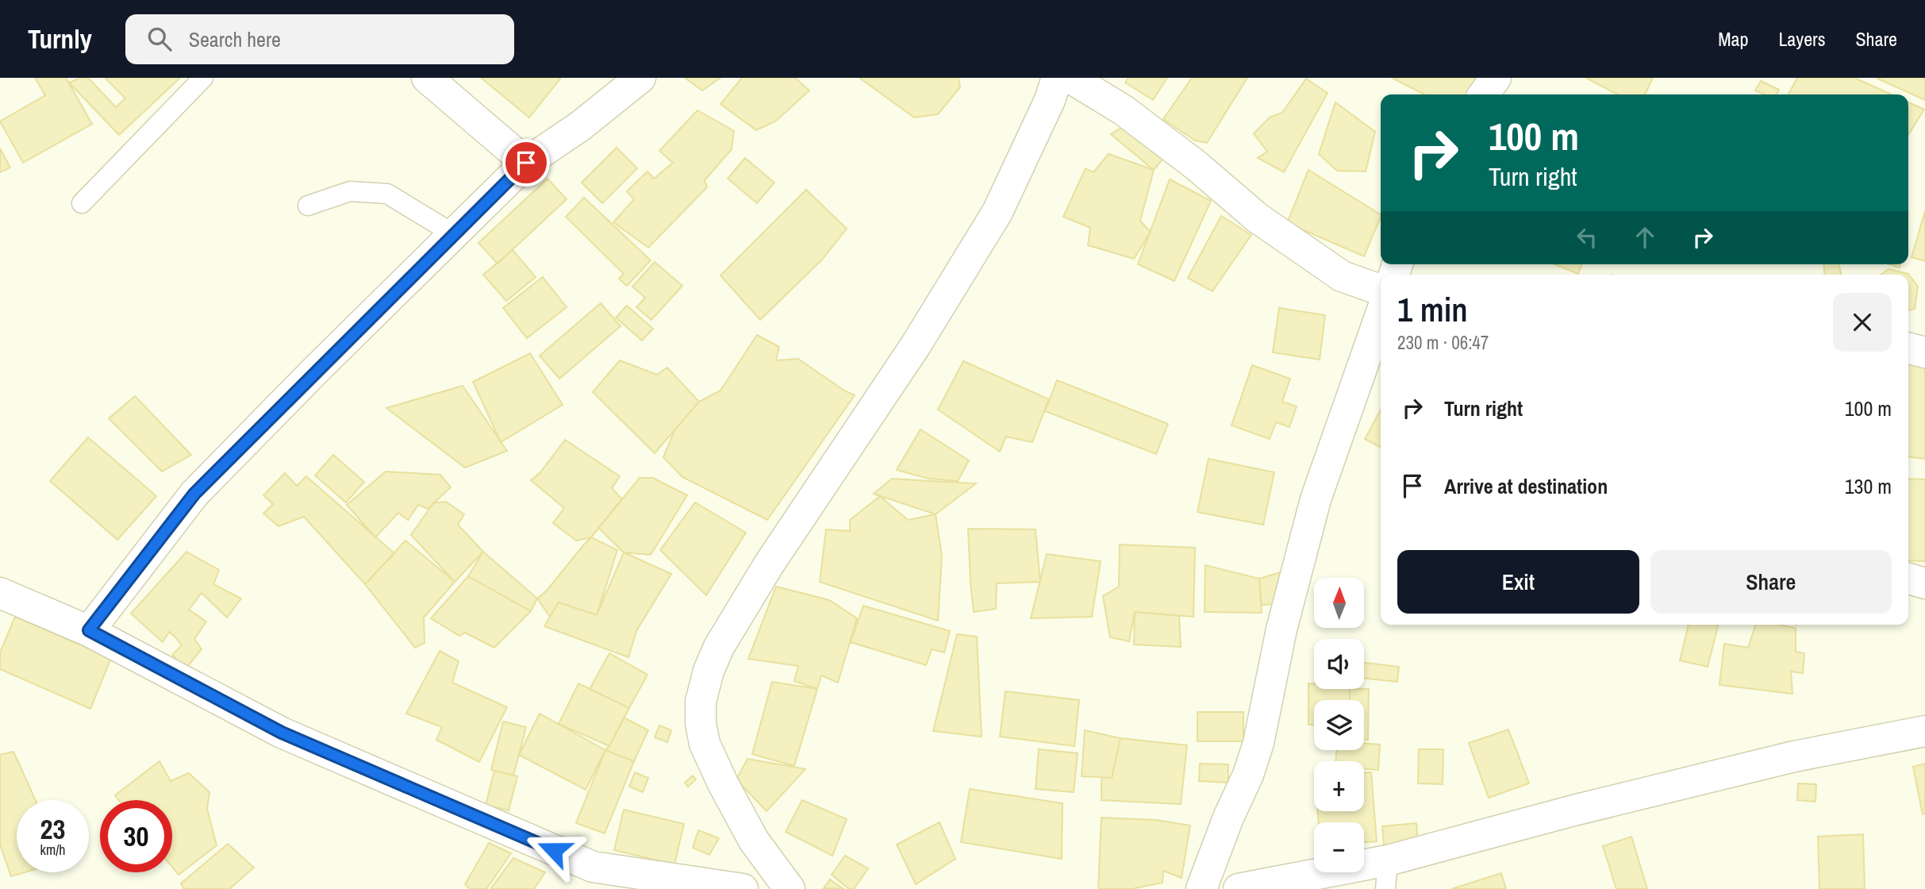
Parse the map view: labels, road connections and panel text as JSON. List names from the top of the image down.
{
  "north": "top",
  "page": {
    "header": "Turnly",
    "search": "Search here",
    "nav": ["Map", "Layers", "Share"],
    "turn": ["100 m", "Turn right"],
    "heading": ["1 min", "230 m · 06:47"],
    "list": [
      {
        "name": "Turn right",
        "value": "100 m"
      },
      {
        "name": "Arrive at destination",
        "value": "130 m"
      }
    ],
    "buttons": ["Exit", "Share"],
    "map_buttons": ["+", "−"],
    "speed": "23 km/h",
    "limit": "30"
  }
}
